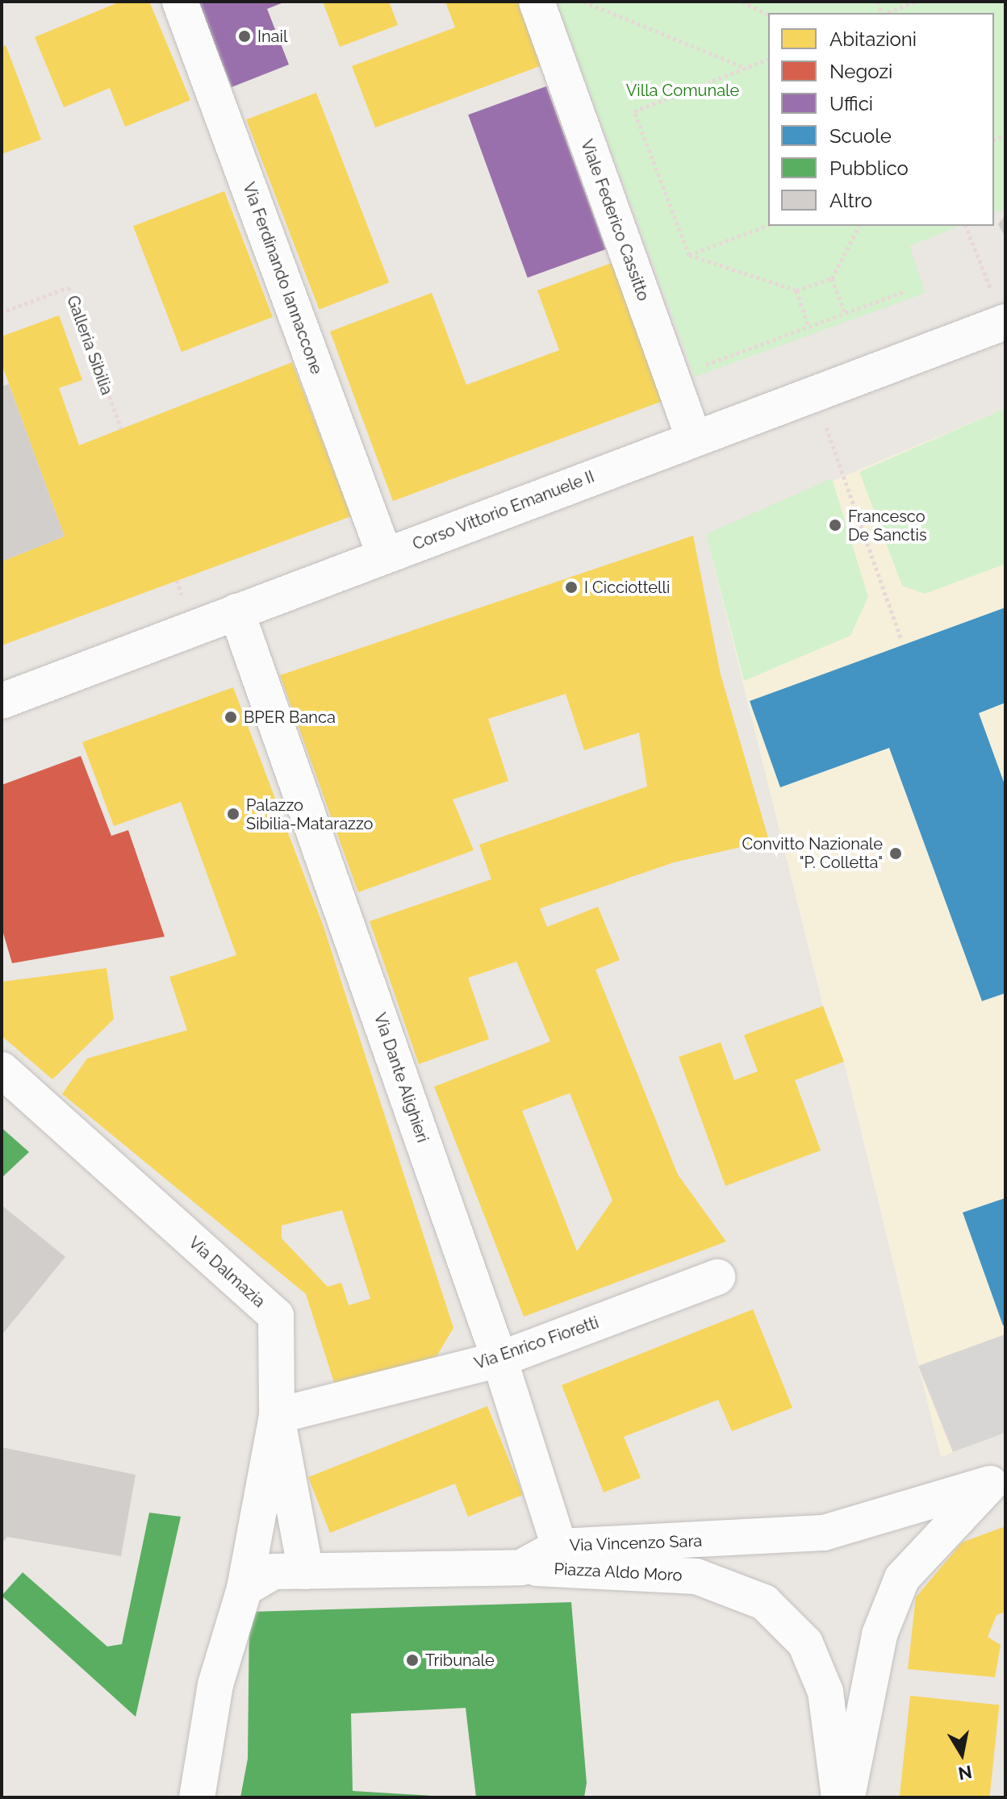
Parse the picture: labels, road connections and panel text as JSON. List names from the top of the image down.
{
  "streets": {
    "street": [
      "Viale Federico Cassitto",
      "Via Ferdinando Iannaccone",
      "Corso Vittorio Emanuele II",
      "Via Dante Alighieri",
      "Via Dalmazia",
      "Via Enrico Fioretti",
      "Via Vincenzo Sara",
      "Piazza Aldo Moro"
    ],
    "path": ["Galleria Sibilia"]
  },
  "crossings": [
    ["Viale Federico Cassitto", "Corso Vittorio Emanuele II"],
    ["Via Ferdinando Iannaccone", "Corso Vittorio Emanuele II"],
    ["Corso Vittorio Emanuele II", "Via Dante Alighieri"],
    ["Via Dante Alighieri", "Via Enrico Fioretti"],
    ["Via Dante Alighieri", "Via Vincenzo Sara"],
    ["Via Dalmazia", "Via Enrico Fioretti"],
    ["Via Dalmazia", "Via Vincenzo Sara"],
    ["Via Vincenzo Sara", "Piazza Aldo Moro"]
  ],
  "parks": ["Villa Comunale"],
  "places": [
    "Inail",
    "Francesco De Sanctis",
    "I Cicciottelli",
    "BPER Banca",
    "Palazzo Sibilia-Matarazzo",
    "Convitto Nazionale \"P. Colletta\"",
    "Tribunale"
  ],
  "legend": [
    "Abitazioni",
    "Negozi",
    "Uffici",
    "Scuole",
    "Pubblico",
    "Altro"
  ],
  "north": "bottom"
}
